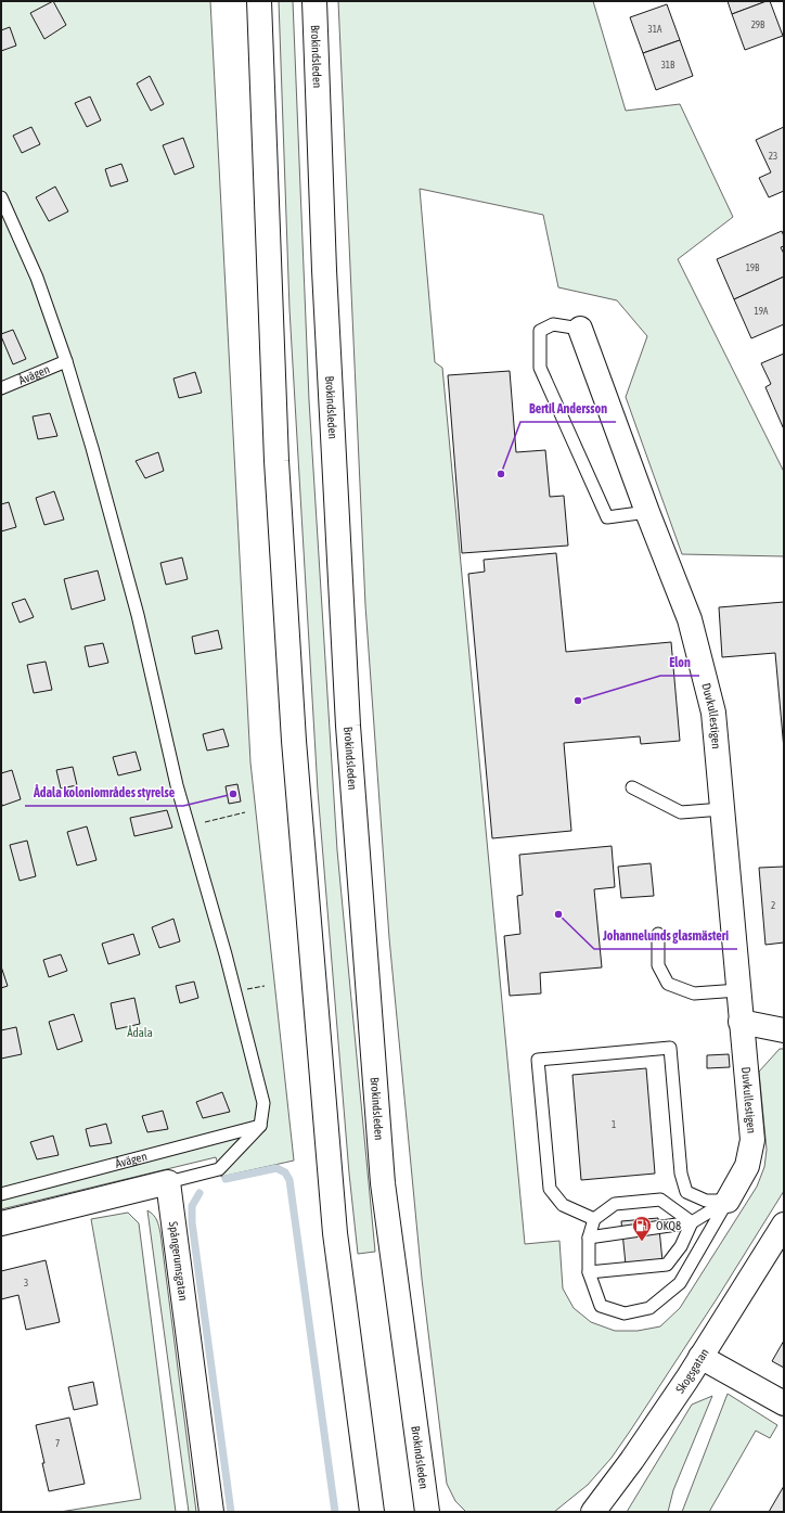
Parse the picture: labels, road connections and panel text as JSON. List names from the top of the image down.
{
  "streets": {
    "main road": [
      "Brokindsleden",
      "Duvkullestigen",
      "Spångerumsgatan",
      "Skogsgatan"
    ],
    "lane": ["Åvägen"]
  },
  "parks": ["Ådala"],
  "places": {
    "other": [
      "Bertil Andersson",
      "Elon",
      "Ådala koloniområdes styrelse",
      "Johannelunds glasmästeri"
    ],
    "fuel station": ["OKQ8"]
  },
  "house_numbers": [
    "29B",
    "31A",
    "31B",
    "23",
    "19B",
    "19A",
    "2",
    "1",
    "3",
    "7"
  ]
}
